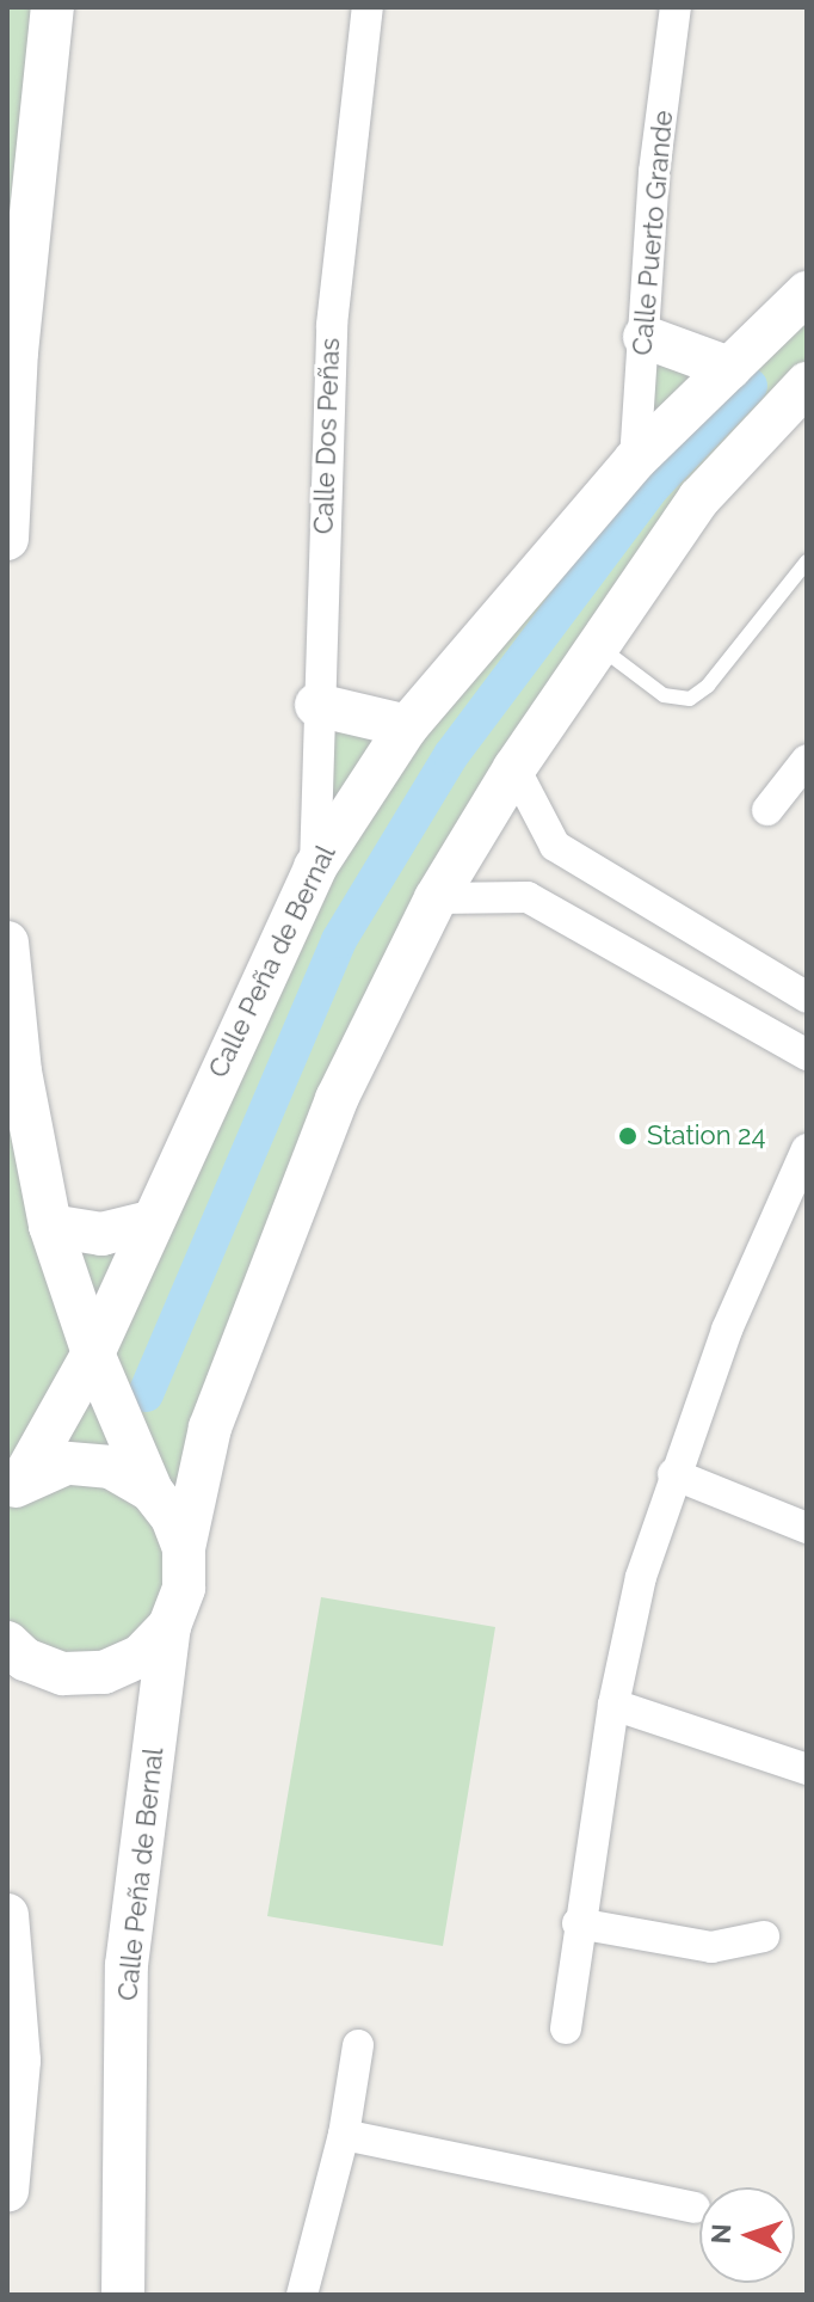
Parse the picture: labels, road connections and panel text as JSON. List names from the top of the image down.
{
  "streets": {
    "street": ["Calle Puerto Grande", "Calle Dos Peñas", "Calle Peña de Bernal"]
  },
  "crossings": [
    ["Calle Puerto Grande", "Calle Peña de Bernal"],
    ["Calle Dos Peñas", "Calle Peña de Bernal"]
  ],
  "places": ["Station 24"],
  "north": "left"
}
